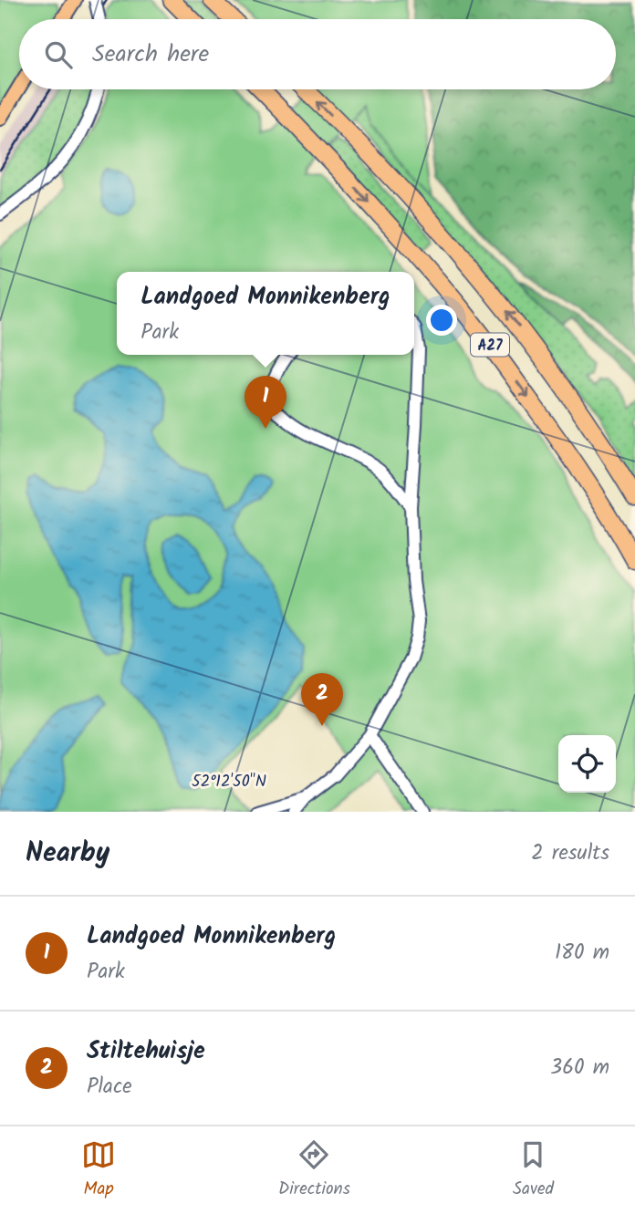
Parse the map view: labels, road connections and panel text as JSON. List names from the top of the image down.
{
  "streets": {
    "highway": ["A27"]
  },
  "page": {
    "search": "Search here",
    "popup": ["Landgoed Monnikenberg", "Park"],
    "pins": ["1", "2"],
    "heading": ["Nearby", "2 results"],
    "list": [
      {
        "mark": "1",
        "name": "Landgoed Monnikenberg",
        "note": "Park",
        "value": "180 m"
      },
      {
        "mark": "2",
        "name": "Stiltehuisje",
        "note": "Place",
        "value": "360 m"
      }
    ],
    "nav": ["Map", "Directions", "Saved"]
  },
  "coordinates": ["52°12'50\"N"]
}
